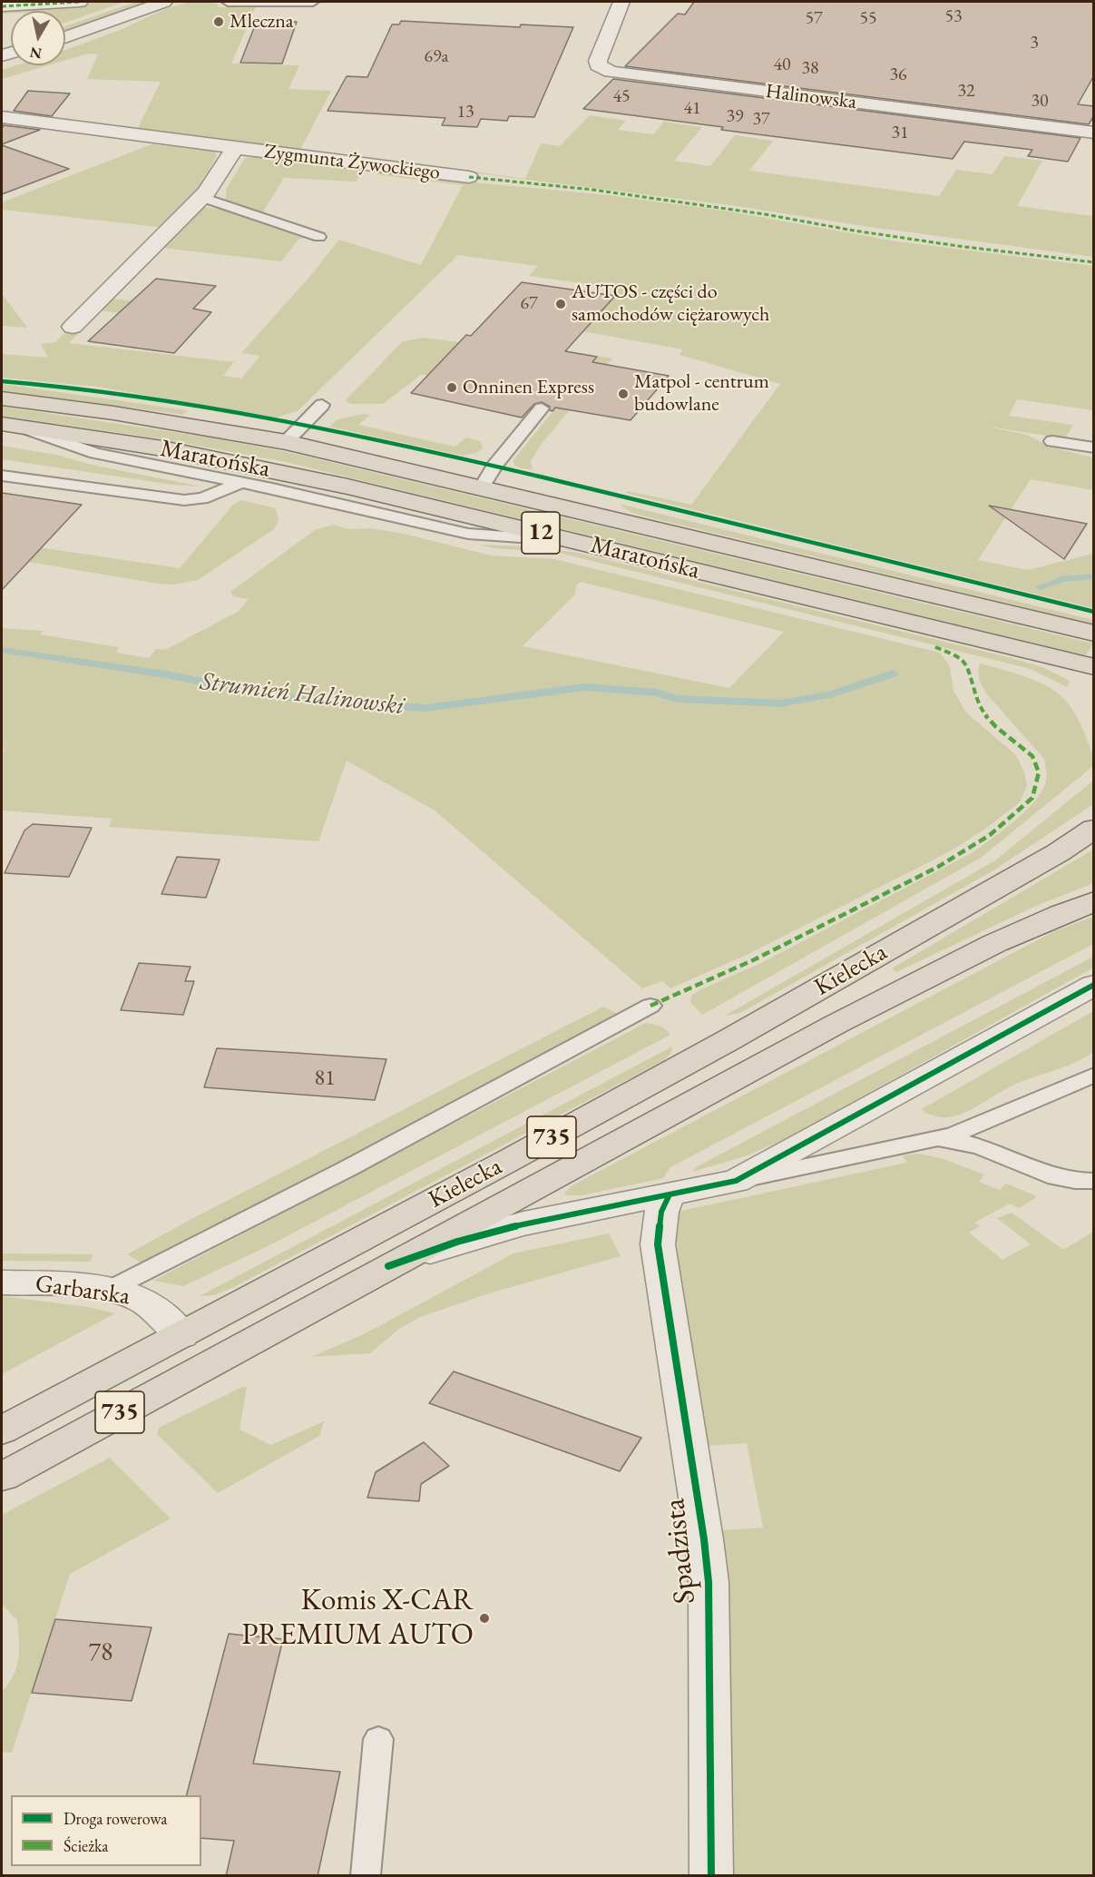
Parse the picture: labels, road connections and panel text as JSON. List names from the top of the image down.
{
  "streets": {
    "main road": [
      "Maratońska",
      "12",
      "Kielecka",
      "735"
    ],
    "street": [
      "Halinowska",
      "Zygmunta Żywockiego",
      "Garbarska",
      "Spadzista"
    ]
  },
  "crossings": [
    ["Kielecka", "Garbarska"]
  ],
  "water": ["Strumień Halinowski"],
  "places": [
    "Mleczna",
    "AUTOS - części do samochodów ciężarowych",
    "Onninen Express",
    "Matpol - centrum budowlane",
    "Komis X-CAR PREMIUM AUTO"
  ],
  "house_numbers": [
    "53",
    "57",
    "55",
    "3",
    "69a",
    "40",
    "38",
    "36",
    "32",
    "45",
    "30",
    "41",
    "13",
    "39",
    "37",
    "31",
    "67",
    "81",
    "78"
  ],
  "legend": ["Droga rowerowa", "Ścieżka"],
  "north": "bottom"
}
